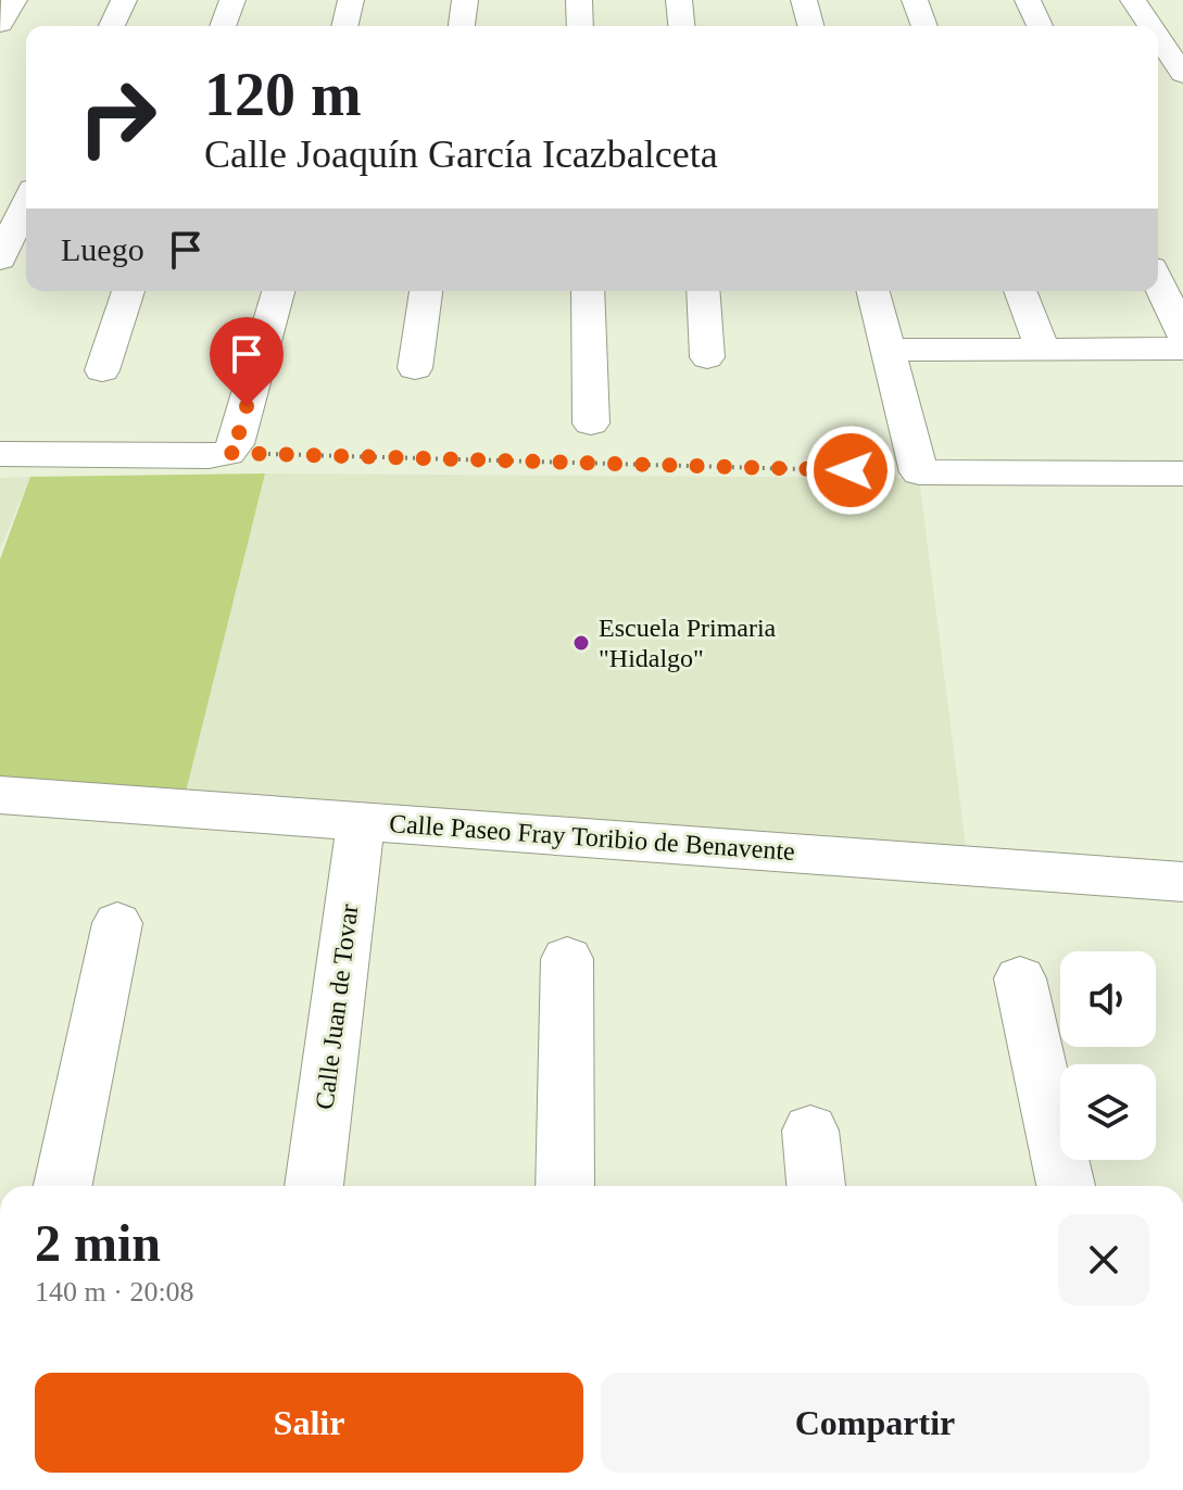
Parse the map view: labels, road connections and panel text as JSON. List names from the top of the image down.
{
  "streets": {
    "street": ["Calle Paseo Fray Toribio de Benavente", "Calle Juan de Tovar"]
  },
  "crossings": [
    ["Calle Paseo Fray Toribio de Benavente", "Calle Juan de Tovar"]
  ],
  "places": ["Escuela Primaria \"Hidalgo\""],
  "page": {
    "turn": ["120 m", "Calle Joaquín García Icazbalceta"],
    "then": "Luego",
    "heading": ["2 min", "140 m · 20:08"],
    "buttons": ["Salir", "Compartir"]
  }
}
